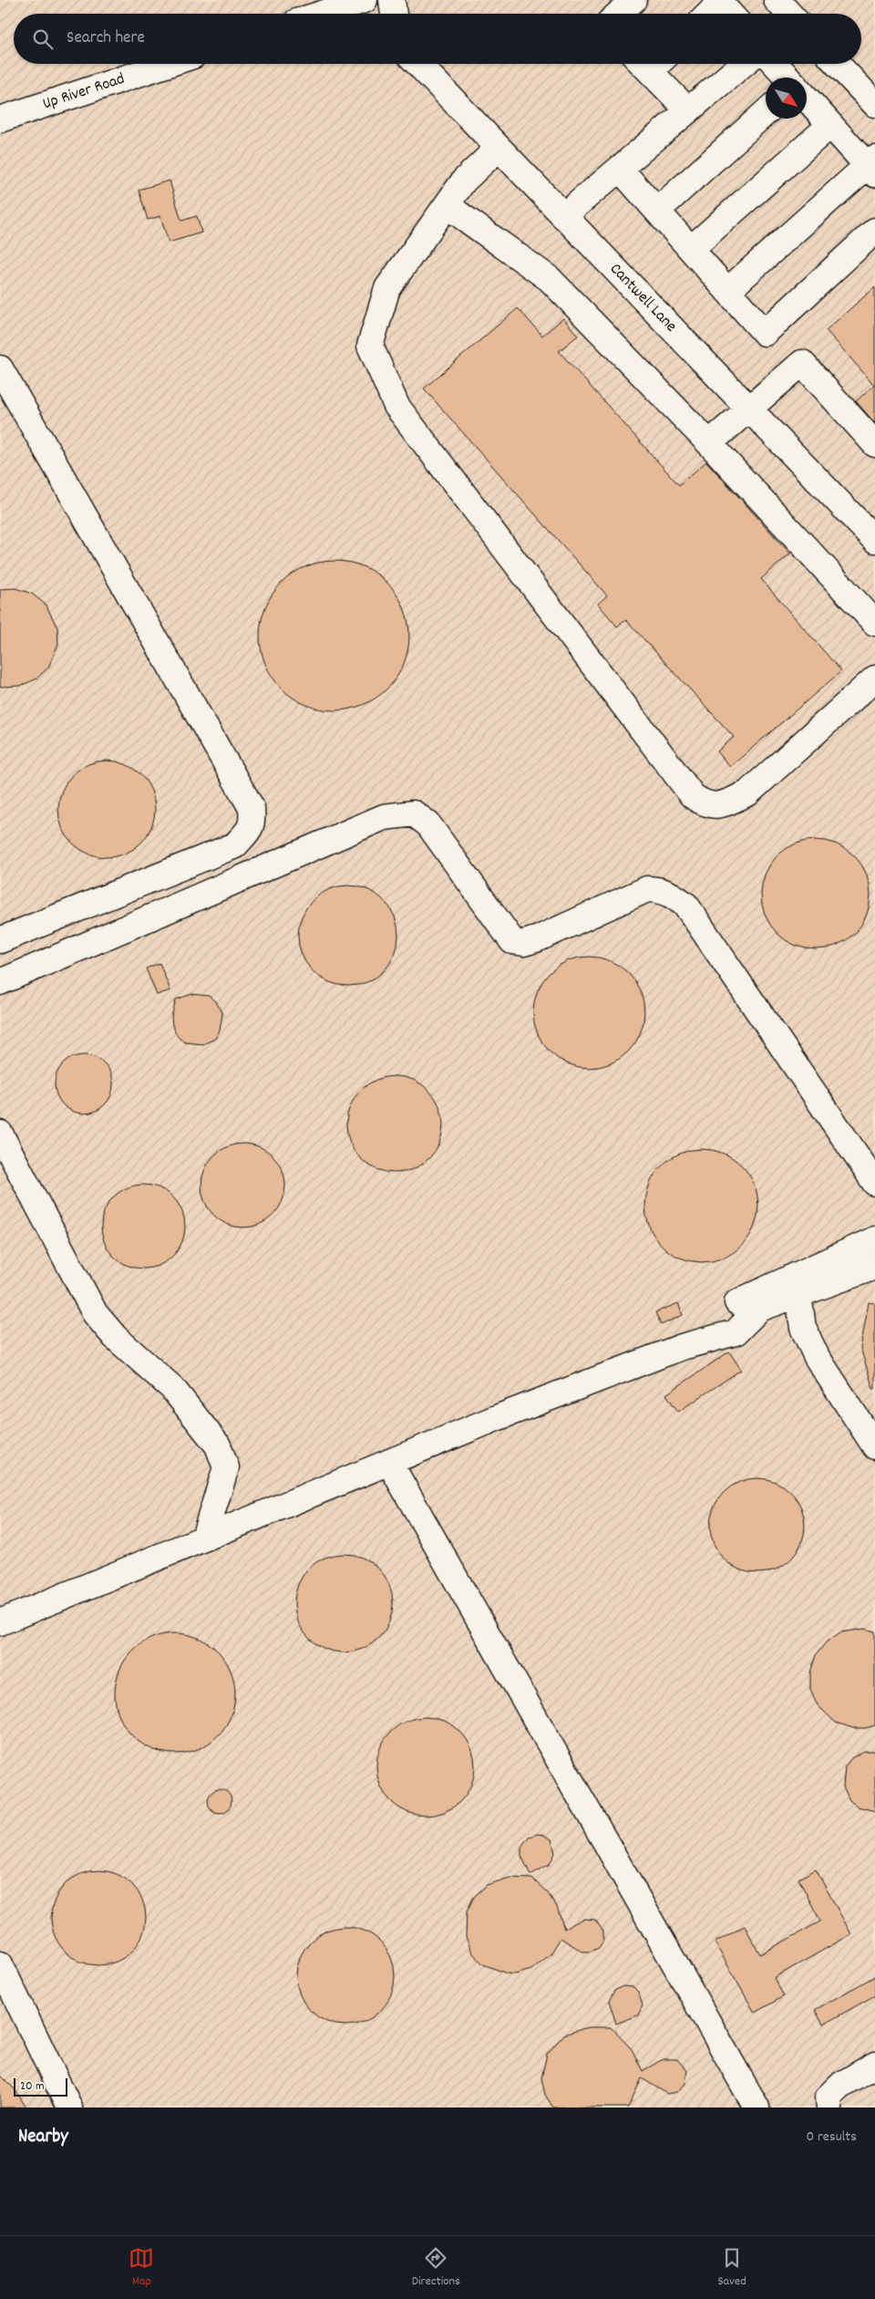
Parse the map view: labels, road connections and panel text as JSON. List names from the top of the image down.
{
  "streets": {
    "street": ["Up River Road", "Cantwell Lane"]
  },
  "scale_bar": "20 m",
  "north": "bottom right",
  "page": {
    "search": "Search here",
    "scale": "20 m",
    "heading": ["Nearby", "0 results"],
    "nav": ["Map", "Directions", "Saved"]
  }
}
